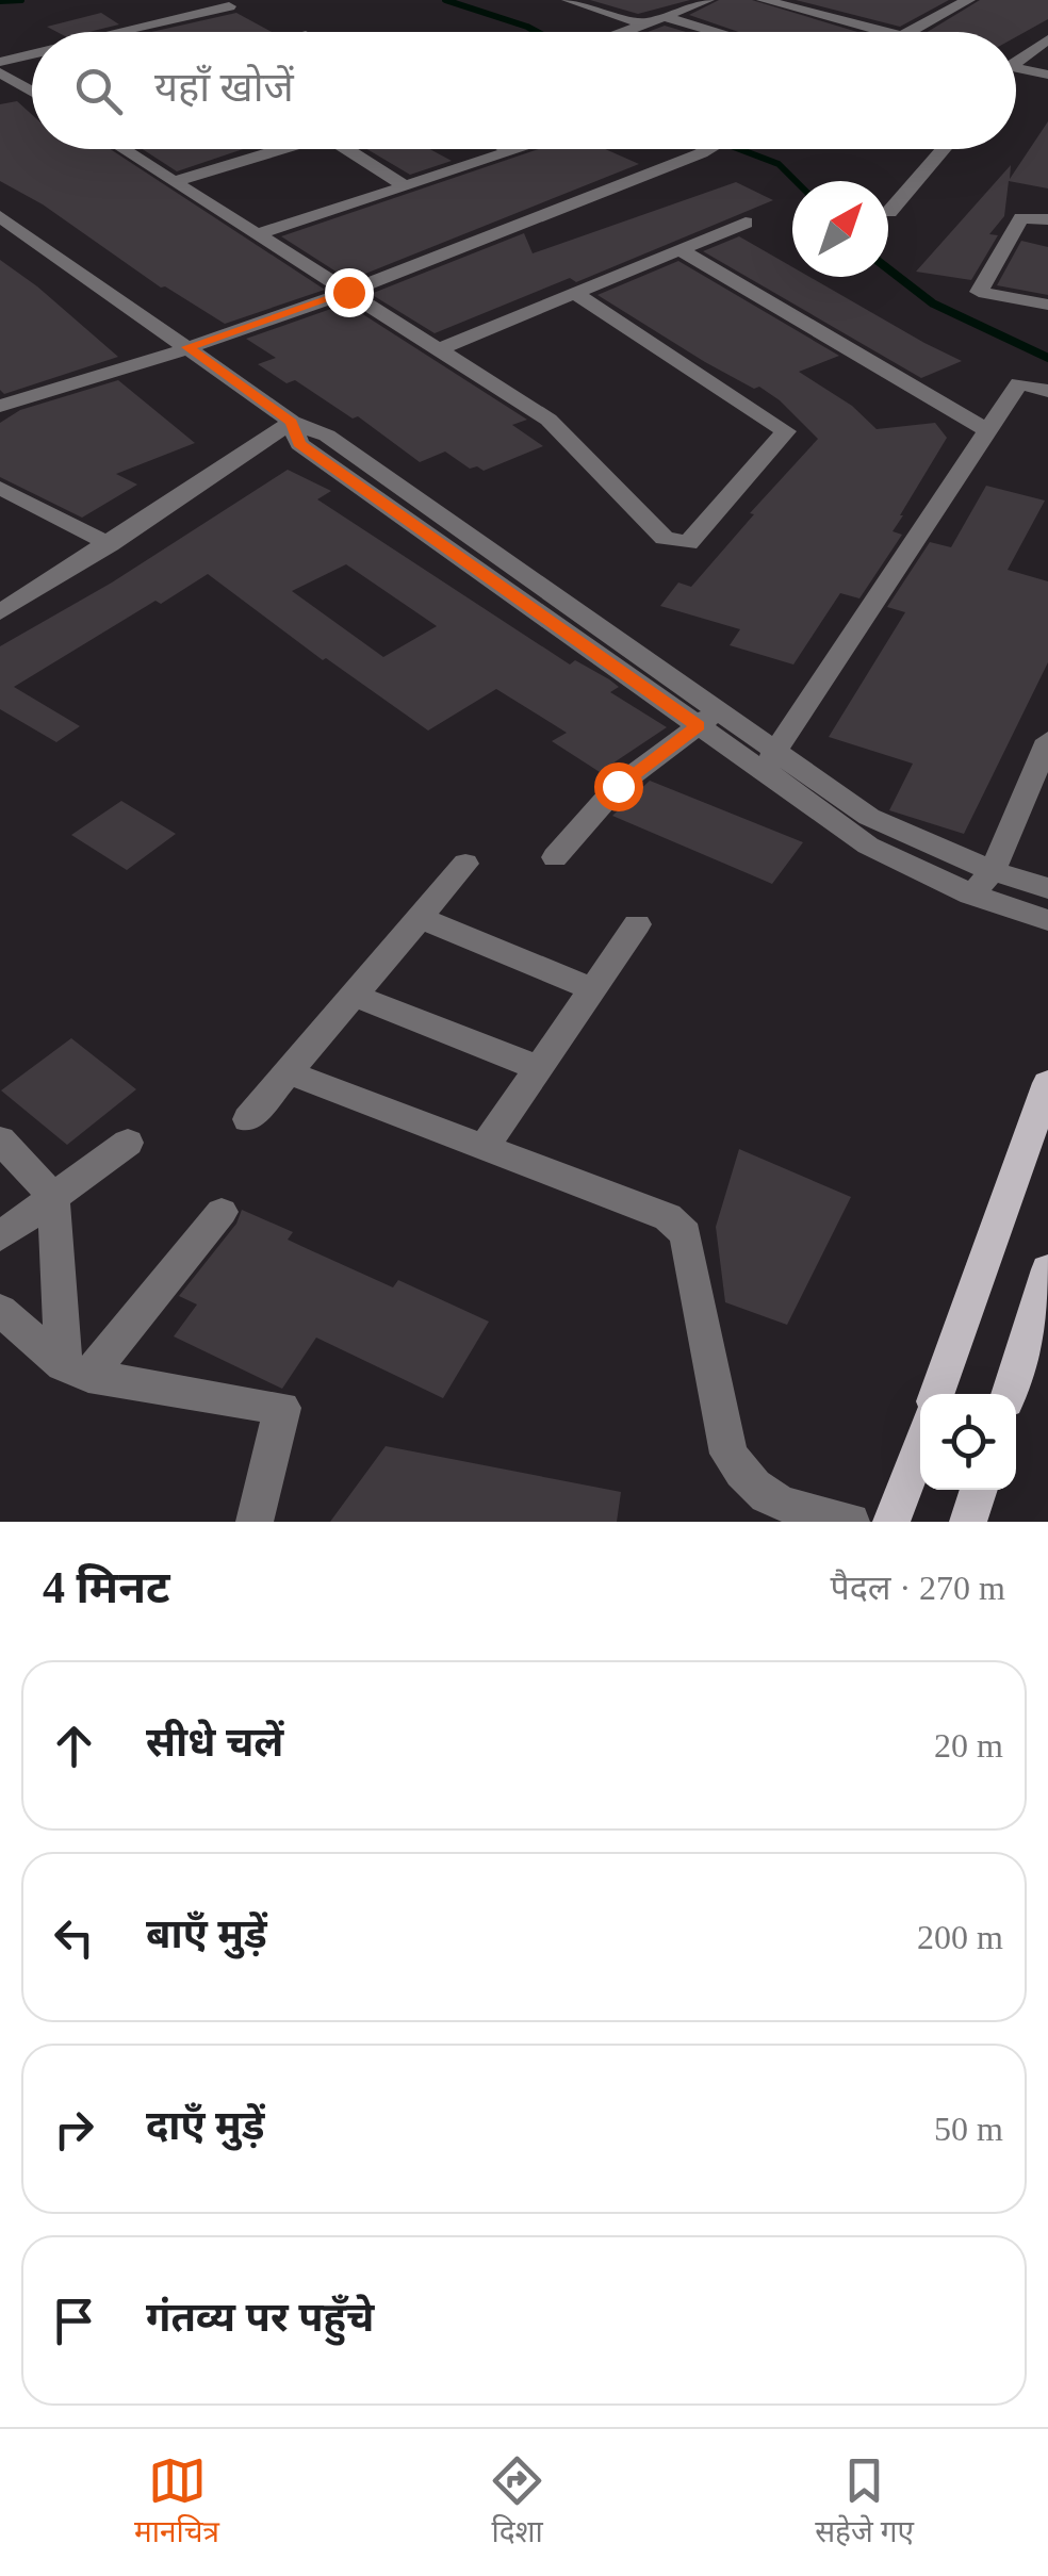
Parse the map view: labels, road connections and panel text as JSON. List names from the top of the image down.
{
  "north": "top right",
  "page": {
    "search": "यहाँ खोजें",
    "heading": ["4 मिनट", "पैदल · 270 m"],
    "list": [
      ["सीधे चलें", "20 m"],
      ["बाएँ मुड़ें", "200 m"],
      ["दाएँ मुड़ें", "50 m"],
      "गंतव्य पर पहुँचे"
    ],
    "nav": ["मानचित्र", "दिशा", "सहेजे गए"]
  }
}
